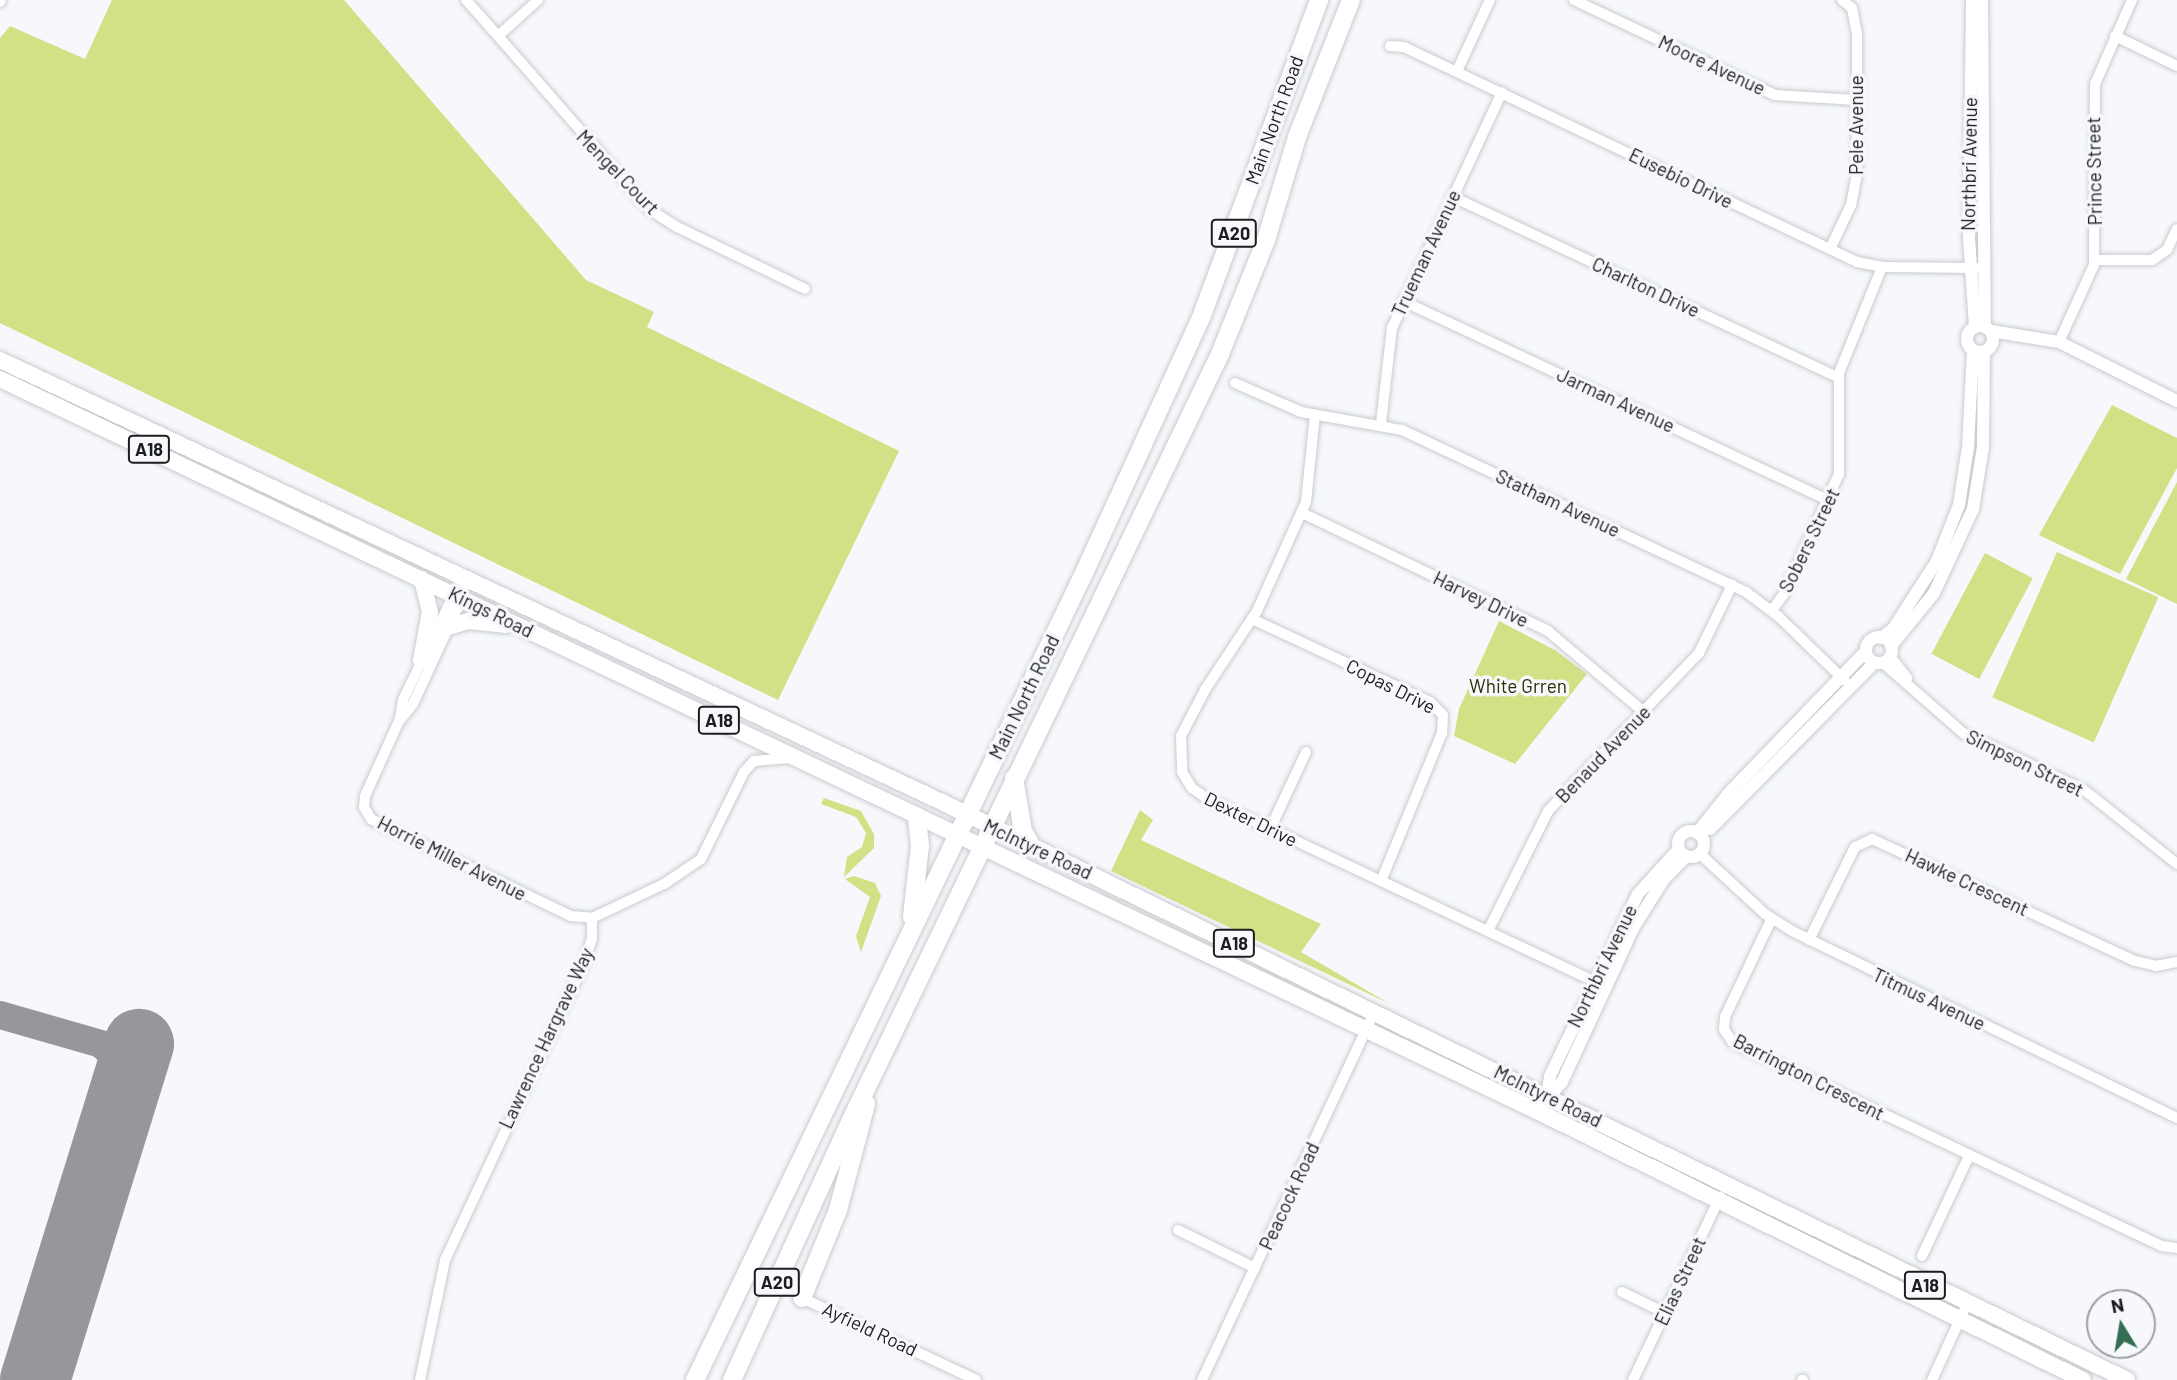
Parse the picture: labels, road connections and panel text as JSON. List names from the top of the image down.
{
  "streets": {
    "highway": ["Main North Road", "A20"],
    "main road": ["A18", "Kings Road", "McIntyre Road"],
    "street": [
      "Moore Avenue",
      "Pele Avenue",
      "Northbri Avenue",
      "Prince Street",
      "Mengel Court",
      "Eusebio Drive",
      "Trueman Avenue",
      "Charlton Drive",
      "Jarman Avenue",
      "Statham Avenue",
      "Sobers Street",
      "Harvey Drive",
      "Copas Drive",
      "Benaud Avenue",
      "Simpson Street",
      "Dexter Drive",
      "Horrie Miller Avenue",
      "Hawke Crescent",
      "Titmus Avenue",
      "Lawrence Hargrave Way",
      "Barrington Crescent",
      "Peacock Road",
      "Elias Street",
      "Ayfield Road"
    ]
  },
  "crossings": [
    ["Moore Avenue", "Pele Avenue"],
    ["Main North Road", "Kings Road"],
    ["Main North Road", "McIntyre Road"],
    ["Pele Avenue", "Eusebio Drive"],
    ["Northbri Avenue", "Eusebio Drive"],
    ["Northbri Avenue", "Statham Avenue"],
    ["Northbri Avenue", "Simpson Street"],
    ["Northbri Avenue", "Dexter Drive"],
    ["Northbri Avenue", "McIntyre Road"],
    ["Northbri Avenue", "Titmus Avenue"],
    ["Eusebio Drive", "Trueman Avenue"],
    ["Eusebio Drive", "Sobers Street"],
    ["Trueman Avenue", "Charlton Drive"],
    ["Trueman Avenue", "Jarman Avenue"],
    ["Trueman Avenue", "Statham Avenue"],
    ["Charlton Drive", "Sobers Street"],
    ["Jarman Avenue", "Sobers Street"],
    ["Statham Avenue", "Sobers Street"],
    ["Statham Avenue", "Benaud Avenue"],
    ["Statham Avenue", "Dexter Drive"],
    ["Harvey Drive", "Benaud Avenue"],
    ["Harvey Drive", "Dexter Drive"],
    ["Kings Road", "McIntyre Road"],
    ["Kings Road", "Horrie Miller Avenue"],
    ["Copas Drive", "Dexter Drive"],
    ["Benaud Avenue", "Dexter Drive"],
    ["McIntyre Road", "Peacock Road"],
    ["McIntyre Road", "Elias Street"],
    ["Horrie Miller Avenue", "Lawrence Hargrave Way"],
    ["Hawke Crescent", "Titmus Avenue"],
    ["Titmus Avenue", "Barrington Crescent"]
  ],
  "parks": ["White Grren"],
  "north": "top"
}
